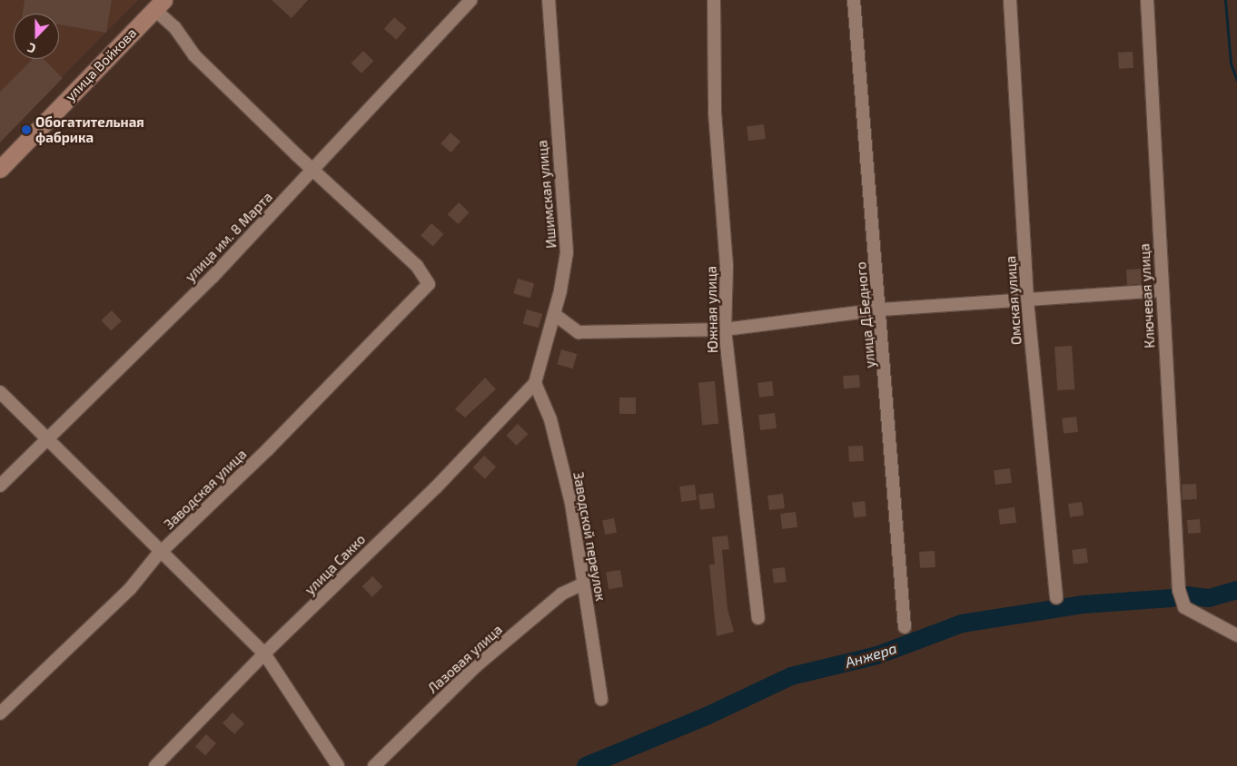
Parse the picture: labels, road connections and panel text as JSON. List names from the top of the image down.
{
  "streets": {
    "street": [
      "улица Войкова",
      "Ишимская улица",
      "улица им. 8 Марта",
      "Ключевая улица",
      "Омская улица",
      "Южная улица",
      "улица Д.Бедного",
      "Заводская улица",
      "Заводской переулок",
      "улица Сакко",
      "Лазовая улица"
    ]
  },
  "crossings": [
    ["Ишимская улица", "Заводской переулок"],
    ["Ишимская улица", "улица Сакко"],
    ["улица им. 8 Марта", "Заводская улица"],
    ["Заводской переулок", "улица Сакко"],
    ["Заводской переулок", "Лазовая улица"]
  ],
  "water": ["Анжера"],
  "places": ["Обогатительная фабрика"],
  "north": "bottom"
}
